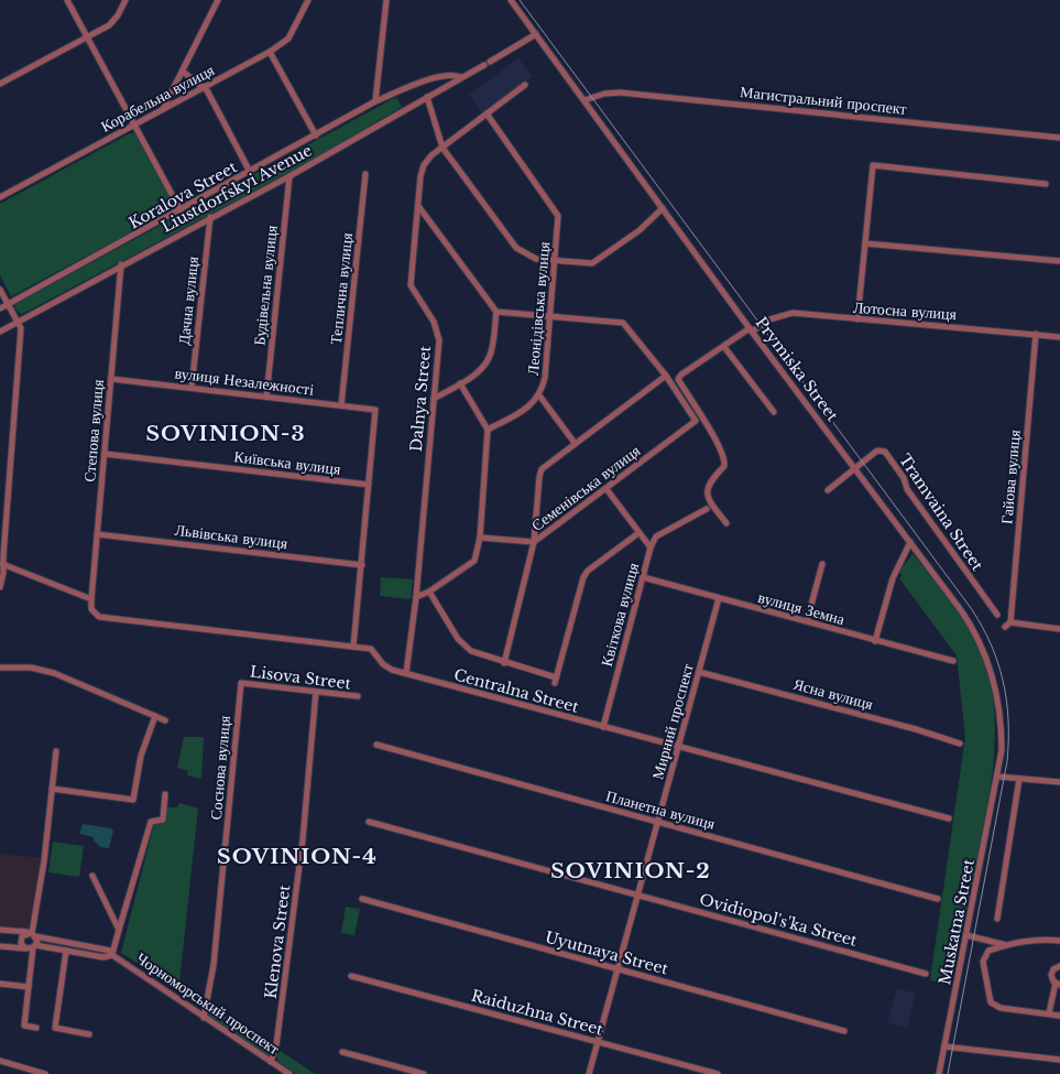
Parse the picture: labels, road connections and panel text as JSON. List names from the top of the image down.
{
  "streets": {
    "street": [
      "Корабельна вулиця",
      "Магистральний проспект",
      "Liustdorfskyi Avenue",
      "Koralova Street",
      "Будівельна вулиця",
      "Теплична вулиця",
      "Дачна вулиця",
      "Леонідівська вулиця",
      "Лотосна вулиця",
      "Prymiska Street",
      "вулиця Незалежності",
      "Dalnya Street",
      "Степова вулиця",
      "Київська вулиця",
      "Гайова вулиця",
      "Семенівська вулиця",
      "Tramvaina Street",
      "Львівська вулиця",
      "вулиця Земна",
      "Квіткова вулиця",
      "Lisova Street",
      "Centralna Street",
      "Ясна вулиця",
      "Мирний проспект",
      "Соснова вулиця",
      "Планетна вулиця",
      "Ovidiopol's'ka Street",
      "Muskatna Street",
      "Klenova Street",
      "Uyutnaya Street",
      "Чорноморський проспект",
      "Raiduzhna Street"
    ]
  },
  "crossings": [
    ["Магистральний проспект", "Prymiska Street"],
    ["Liustdorfskyi Avenue", "Koralova Street"],
    ["Liustdorfskyi Avenue", "Будівельна вулиця"],
    ["Liustdorfskyi Avenue", "Дачна вулиця"],
    ["Liustdorfskyi Avenue", "Prymiska Street"],
    ["Liustdorfskyi Avenue", "Степова вулиця"],
    ["Будівельна вулиця", "вулиця Незалежності"],
    ["Теплична вулиця", "вулиця Незалежності"],
    ["Дачна вулиця", "вулиця Незалежності"],
    ["Леонідівська вулиця", "Dalnya Street"],
    ["Лотосна вулиця", "Prymiska Street"],
    ["Лотосна вулиця", "Гайова вулиця"],
    ["Prymiska Street", "Tramvaina Street"],
    ["Prymiska Street", "Muskatna Street"],
    ["вулиця Незалежності", "Степова вулиця"],
    ["вулиця Незалежності", "Київська вулиця"],
    ["Dalnya Street", "Centralna Street"],
    ["Степова вулиця", "Київська вулиця"],
    ["Степова вулиця", "Львівська вулиця"],
    ["Степова вулиця", "Centralna Street"],
    ["Семенівська вулиця", "Квіткова вулиця"],
    ["вулиця Земна", "Квіткова вулиця"],
    ["вулиця Земна", "Мирний проспект"],
    ["Квіткова вулиця", "Centralna Street"],
    ["Lisova Street", "Соснова вулиця"],
    ["Lisova Street", "Klenova Street"],
    ["Centralna Street", "Мирний проспект"],
    ["Ясна вулиця", "Мирний проспект"],
    ["Мирний проспект", "Планетна вулиця"],
    ["Мирний проспект", "Ovidiopol's'ka Street"],
    ["Мирний проспект", "Uyutnaya Street"],
    ["Мирний проспект", "Raiduzhna Street"],
    ["Соснова вулиця", "Чорноморський проспект"],
    ["Klenova Street", "Чорноморський проспект"]
  ],
  "districts": ["SOVINION-3", "SOVINION-4", "SOVINION-2"]
}
